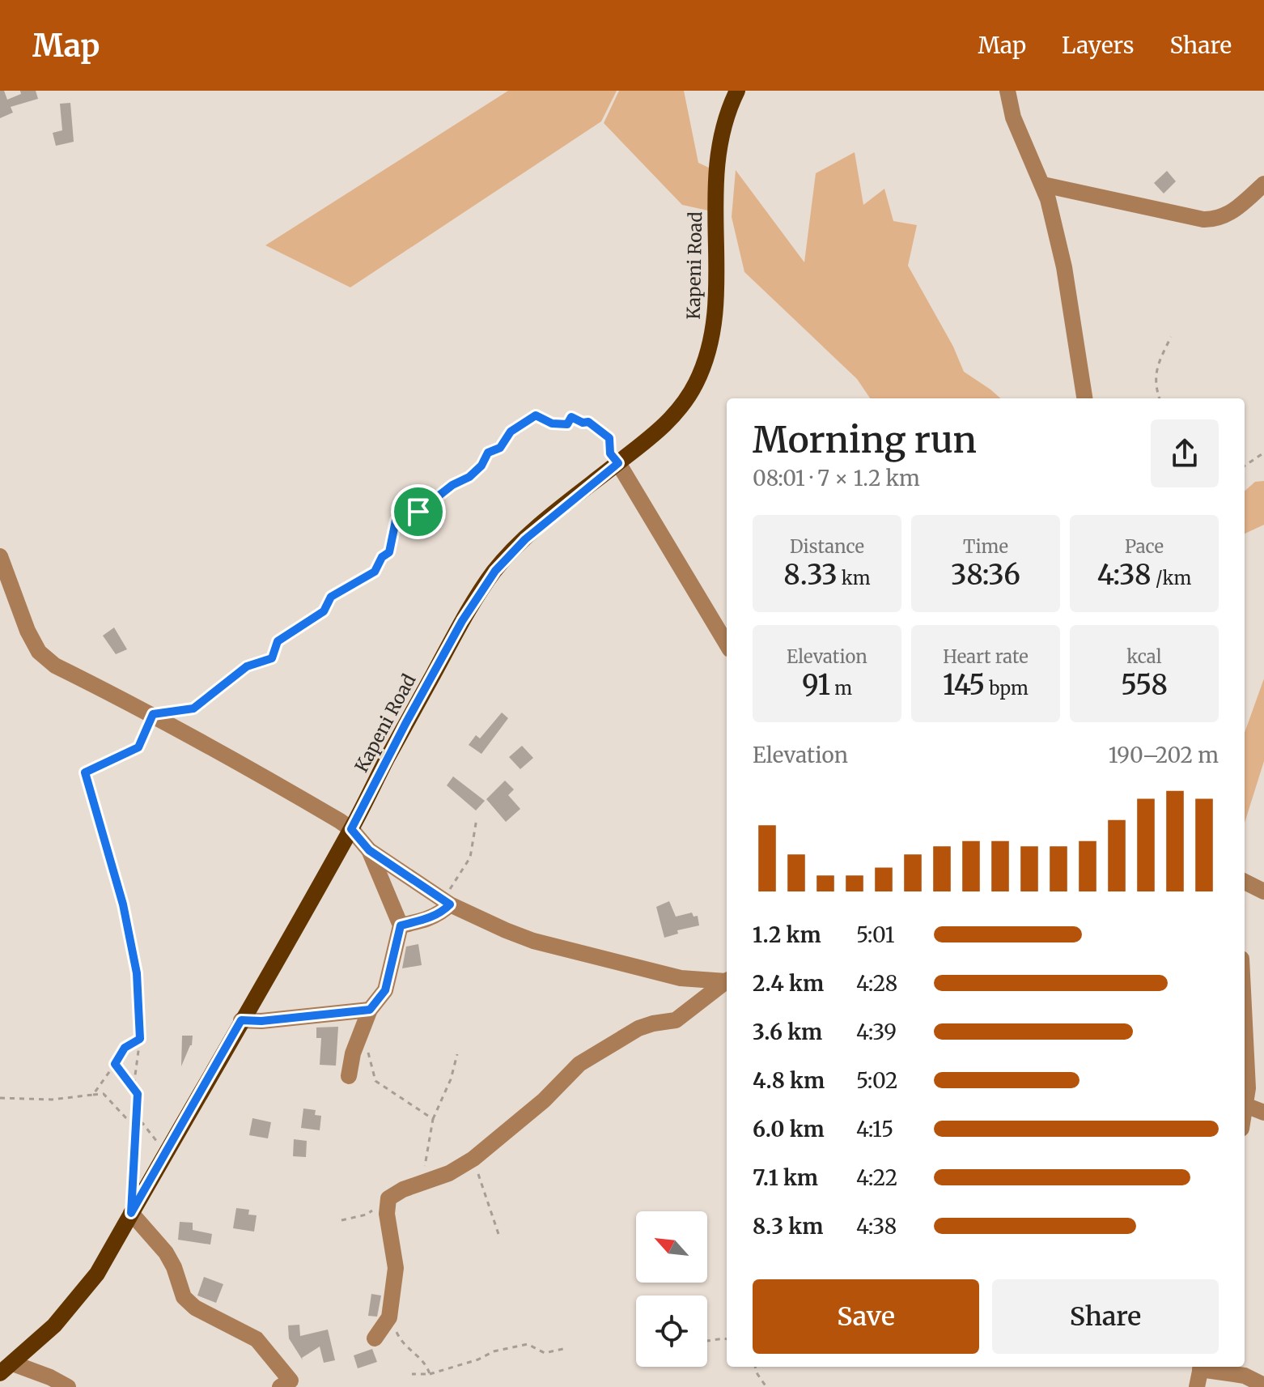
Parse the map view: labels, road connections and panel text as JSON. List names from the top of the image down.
{
  "streets": {
    "main road": ["Kapeni Road"]
  },
  "north": "top left",
  "page": {
    "header": "Map",
    "nav": ["Map", "Layers", "Share"],
    "heading": ["Morning run", "08:01 · 7 × 1.2 km"],
    "stats": [
      ["Distance", "8.33 km"],
      ["Time", "38:36"],
      ["Pace", "4:38 /km"],
      ["Elevation", "91 m"],
      ["Heart rate", "145 bpm"],
      ["kcal", "558"]
    ],
    "chart": ["Elevation", "190–202 m"],
    "list": [
      {
        "name": "1.2 km",
        "note": "5:01"
      },
      {
        "name": "2.4 km",
        "note": "4:28"
      },
      {
        "name": "3.6 km",
        "note": "4:39"
      },
      {
        "name": "4.8 km",
        "note": "5:02"
      },
      {
        "name": "6.0 km",
        "note": "4:15"
      },
      {
        "name": "7.1 km",
        "note": "4:22"
      },
      {
        "name": "8.3 km",
        "note": "4:38"
      }
    ],
    "buttons": ["Save", "Share"]
  }
}
